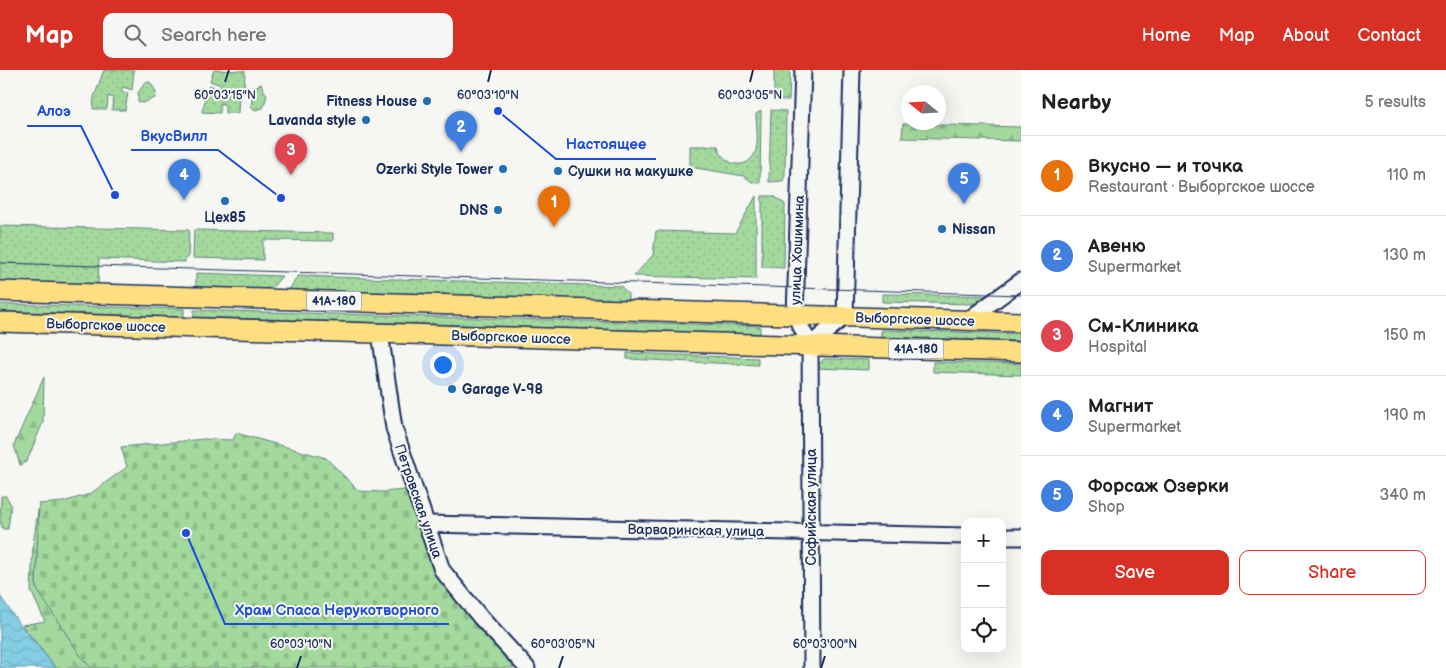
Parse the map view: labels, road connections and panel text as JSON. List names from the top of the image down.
{
  "streets": {
    "main road": ["41А-180", "Выборгское шоссе"],
    "street": [
      "улица Хошимина",
      "Петровская улица",
      "Софийская улица",
      "Варваринская улица"
    ]
  },
  "crossings": [
    ["улица Хошимина", "Выборгское шоссе"],
    ["улица Хошимина", "Софийская улица"],
    ["Выборгское шоссе", "Петровская улица"],
    ["Выборгское шоссе", "Софийская улица"],
    ["Петровская улица", "Варваринская улица"],
    ["Софийская улица", "Варваринская улица"]
  ],
  "places": [
    "Fitness House",
    "Настоящее",
    "Lavanda style",
    "Ozerki Style Tower",
    "Сушки на макушке",
    "Алоэ",
    "ВкусВилл",
    "Цех85",
    "DNS",
    "Nissan",
    "Garage V-98",
    "Храм Спаса Нерукотворного"
  ],
  "north": "left",
  "page": {
    "header": "Map",
    "search": "Search here",
    "nav": [
      "Home",
      "Map",
      "About",
      "Contact"
    ],
    "heading": ["Nearby", "5 results"],
    "pins": [
      "2",
      "3",
      "4",
      "5",
      "1"
    ],
    "list": [
      {
        "mark": "1",
        "name": "Вкусно — и точка",
        "note": "Restaurant · Выборгское шоссе",
        "value": "110 m"
      },
      {
        "mark": "2",
        "name": "Авеню",
        "note": "Supermarket",
        "value": "130 m"
      },
      {
        "mark": "3",
        "name": "См-Клиника",
        "note": "Hospital",
        "value": "150 m"
      },
      {
        "mark": "4",
        "name": "Магнит",
        "note": "Supermarket",
        "value": "190 m"
      },
      {
        "mark": "5",
        "name": "Форсаж Озерки",
        "note": "Shop",
        "value": "340 m"
      }
    ],
    "map_buttons": ["+", "−"],
    "buttons": ["Save", "Share"]
  },
  "coordinates": [
    "60°03'15\"N",
    "60°03'10\"N",
    "60°03'05\"N",
    "60°03'00\"N"
  ]
}
